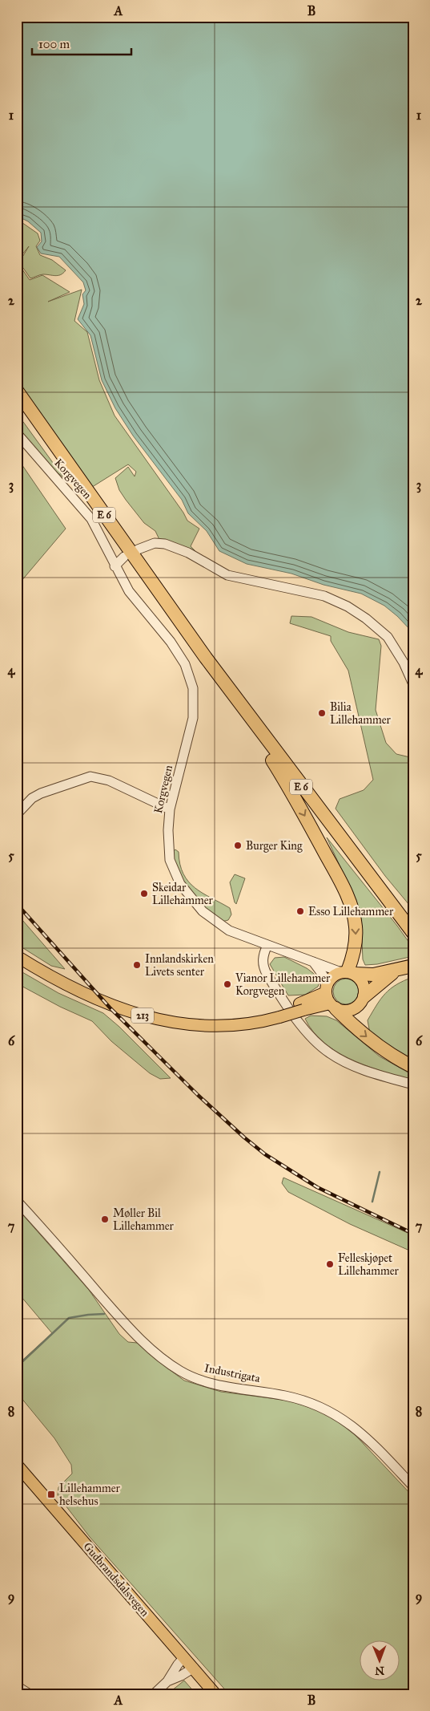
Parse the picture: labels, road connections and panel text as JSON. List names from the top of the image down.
{
  "streets": {
    "highway": ["E 6"],
    "main road": ["213", "Gudbrandsdalsvegen"],
    "street": ["Korgvegen", "Industrigata"]
  },
  "crossings": [
    ["Korgvegen", "213"]
  ],
  "places": {
    "other": [
      "Bilia Lillehammer",
      "Burger King",
      "Skeidar Lillehammer",
      "Esso Lillehammer",
      "Innlandskirken Livets senter",
      "Vianor Lillehammer Korgvegen",
      "Møller Bil Lillehammer",
      "Felleskjøpet Lillehammer"
    ],
    "transit": ["Lillehammer helsehus"]
  },
  "scale_bar": "100 m",
  "north": "bottom",
  "grid": {
    "columns": ["A", "B"],
    "rows": [
      "1",
      "2",
      "3",
      "4",
      "5",
      "6",
      "7",
      "8",
      "9"
    ]
  }
}
